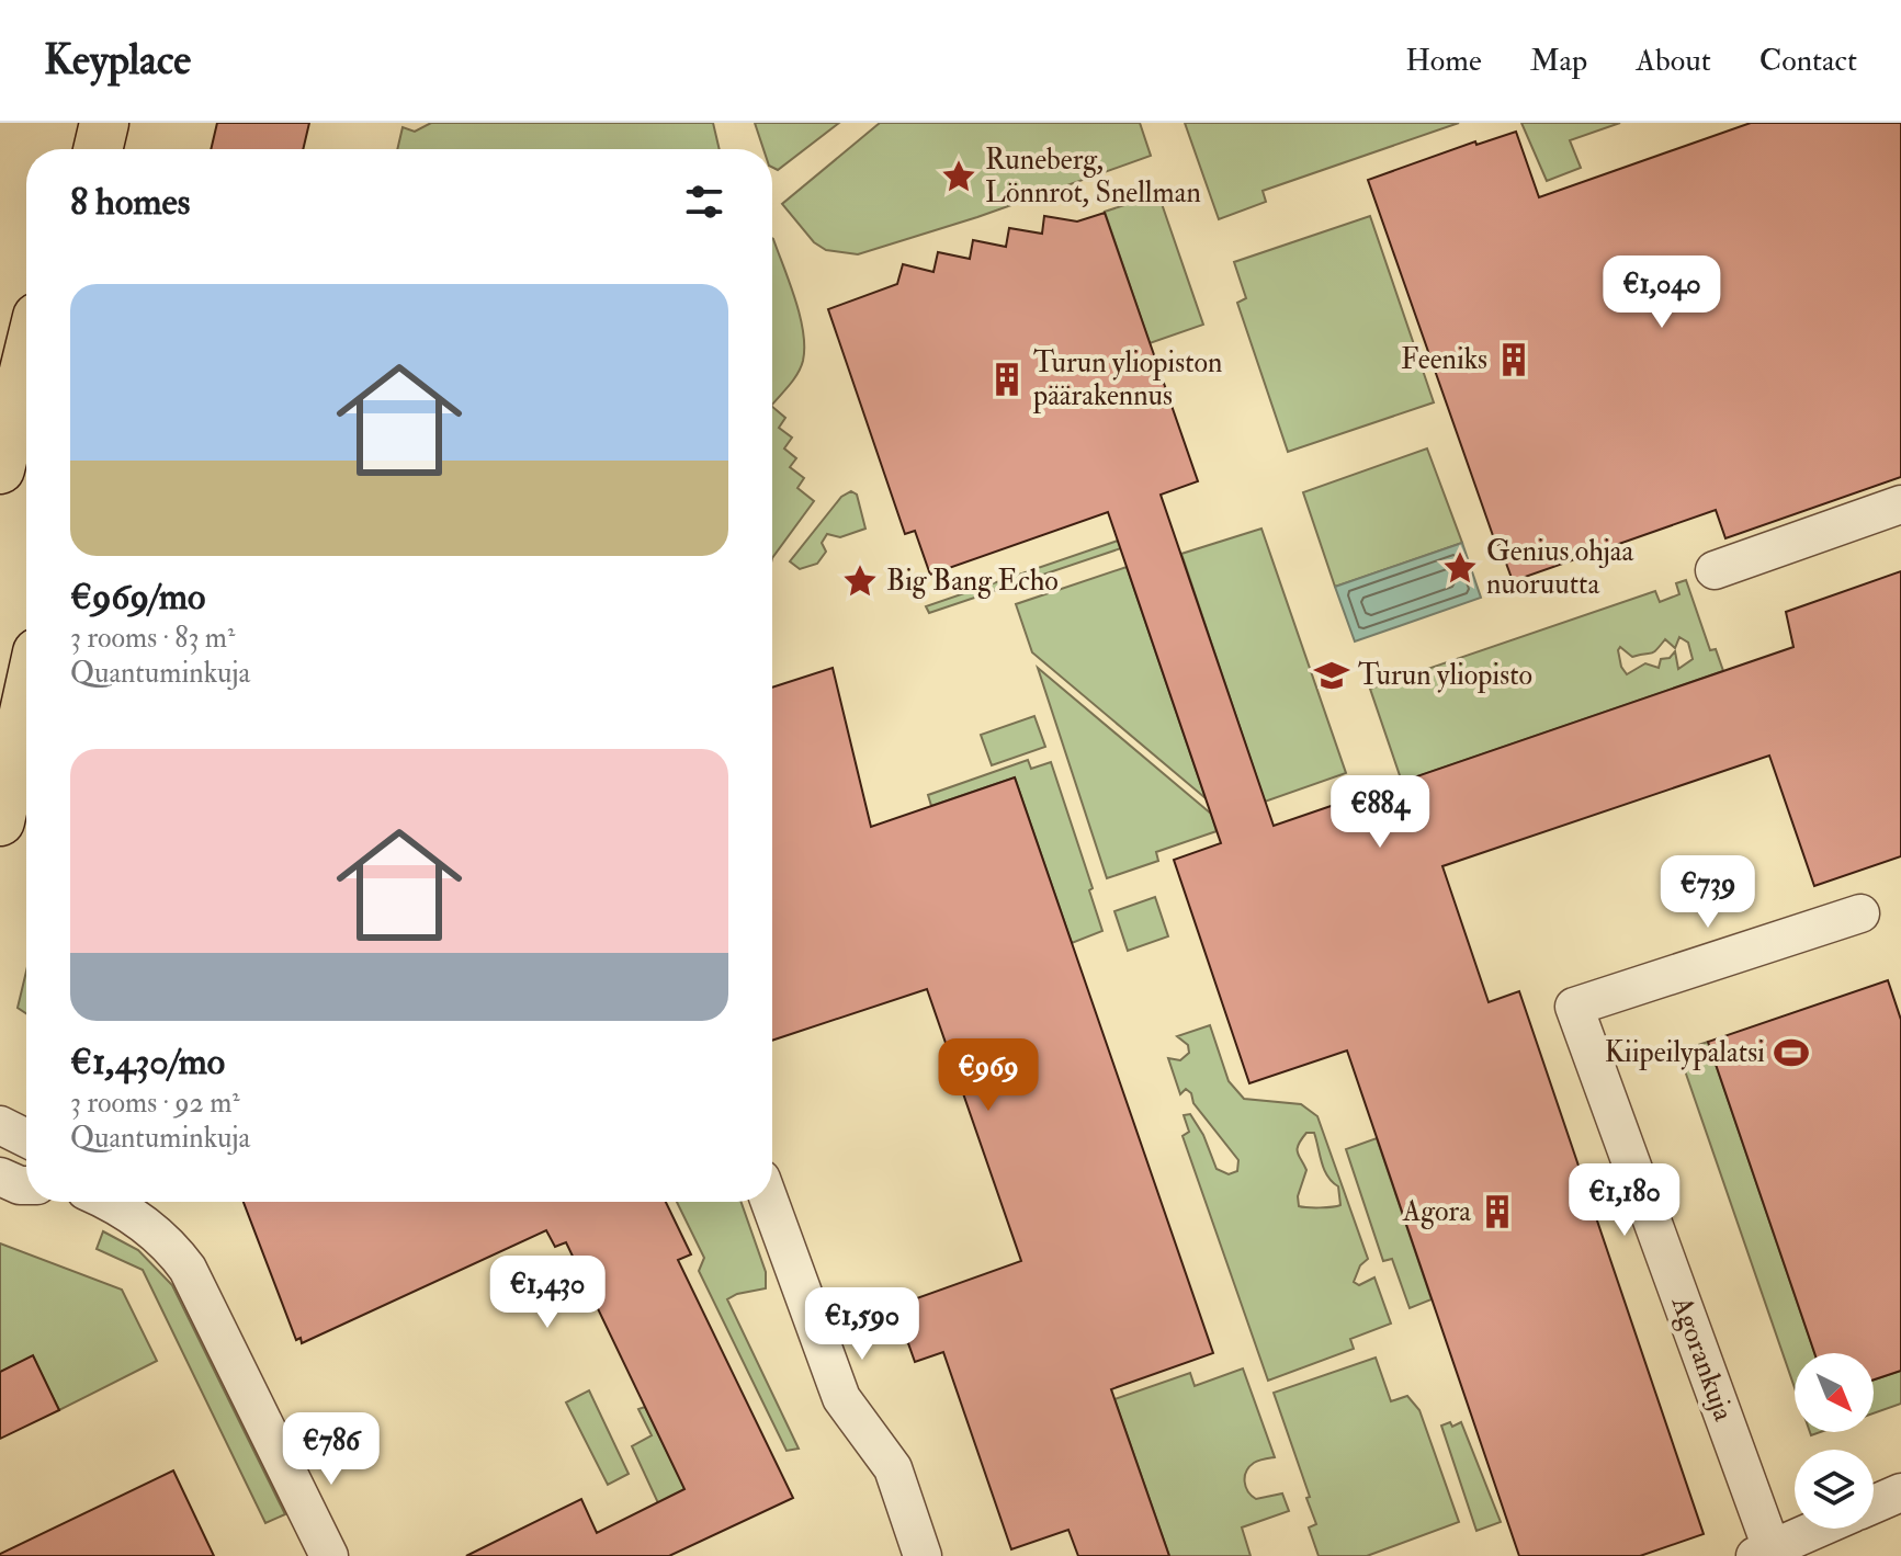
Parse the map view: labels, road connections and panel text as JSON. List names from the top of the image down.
{
  "streets": {
    "street": ["Agorankuja"]
  },
  "places": {
    "place": ["Runeberg, Lönnrot, Snellman", "Genius ohjaa nuoruutta", "Big Bang Echo"],
    "building": ["Feeniks", "Turun yliopiston päärakennus", "Agora"],
    "school or university": ["Turun yliopisto"],
    "sports": ["Kiipeilypalatsi"]
  },
  "north": "bottom right",
  "page": {
    "header": "Keyplace",
    "nav": [
      "Home",
      "Map",
      "About",
      "Contact"
    ],
    "heading": "8 homes",
    "list": [
      {
        "name": "€969/mo",
        "note": "3 rooms · 83 m² · Quantuminkuja"
      },
      {
        "name": "€1,430/mo",
        "note": "3 rooms · 92 m² · Quantuminkuja"
      }
    ],
    "price": [
      "€1,040",
      "€884",
      "€739",
      "€969",
      "€1,180",
      "€1,430",
      "€1,590",
      "€786"
    ]
  }
}
